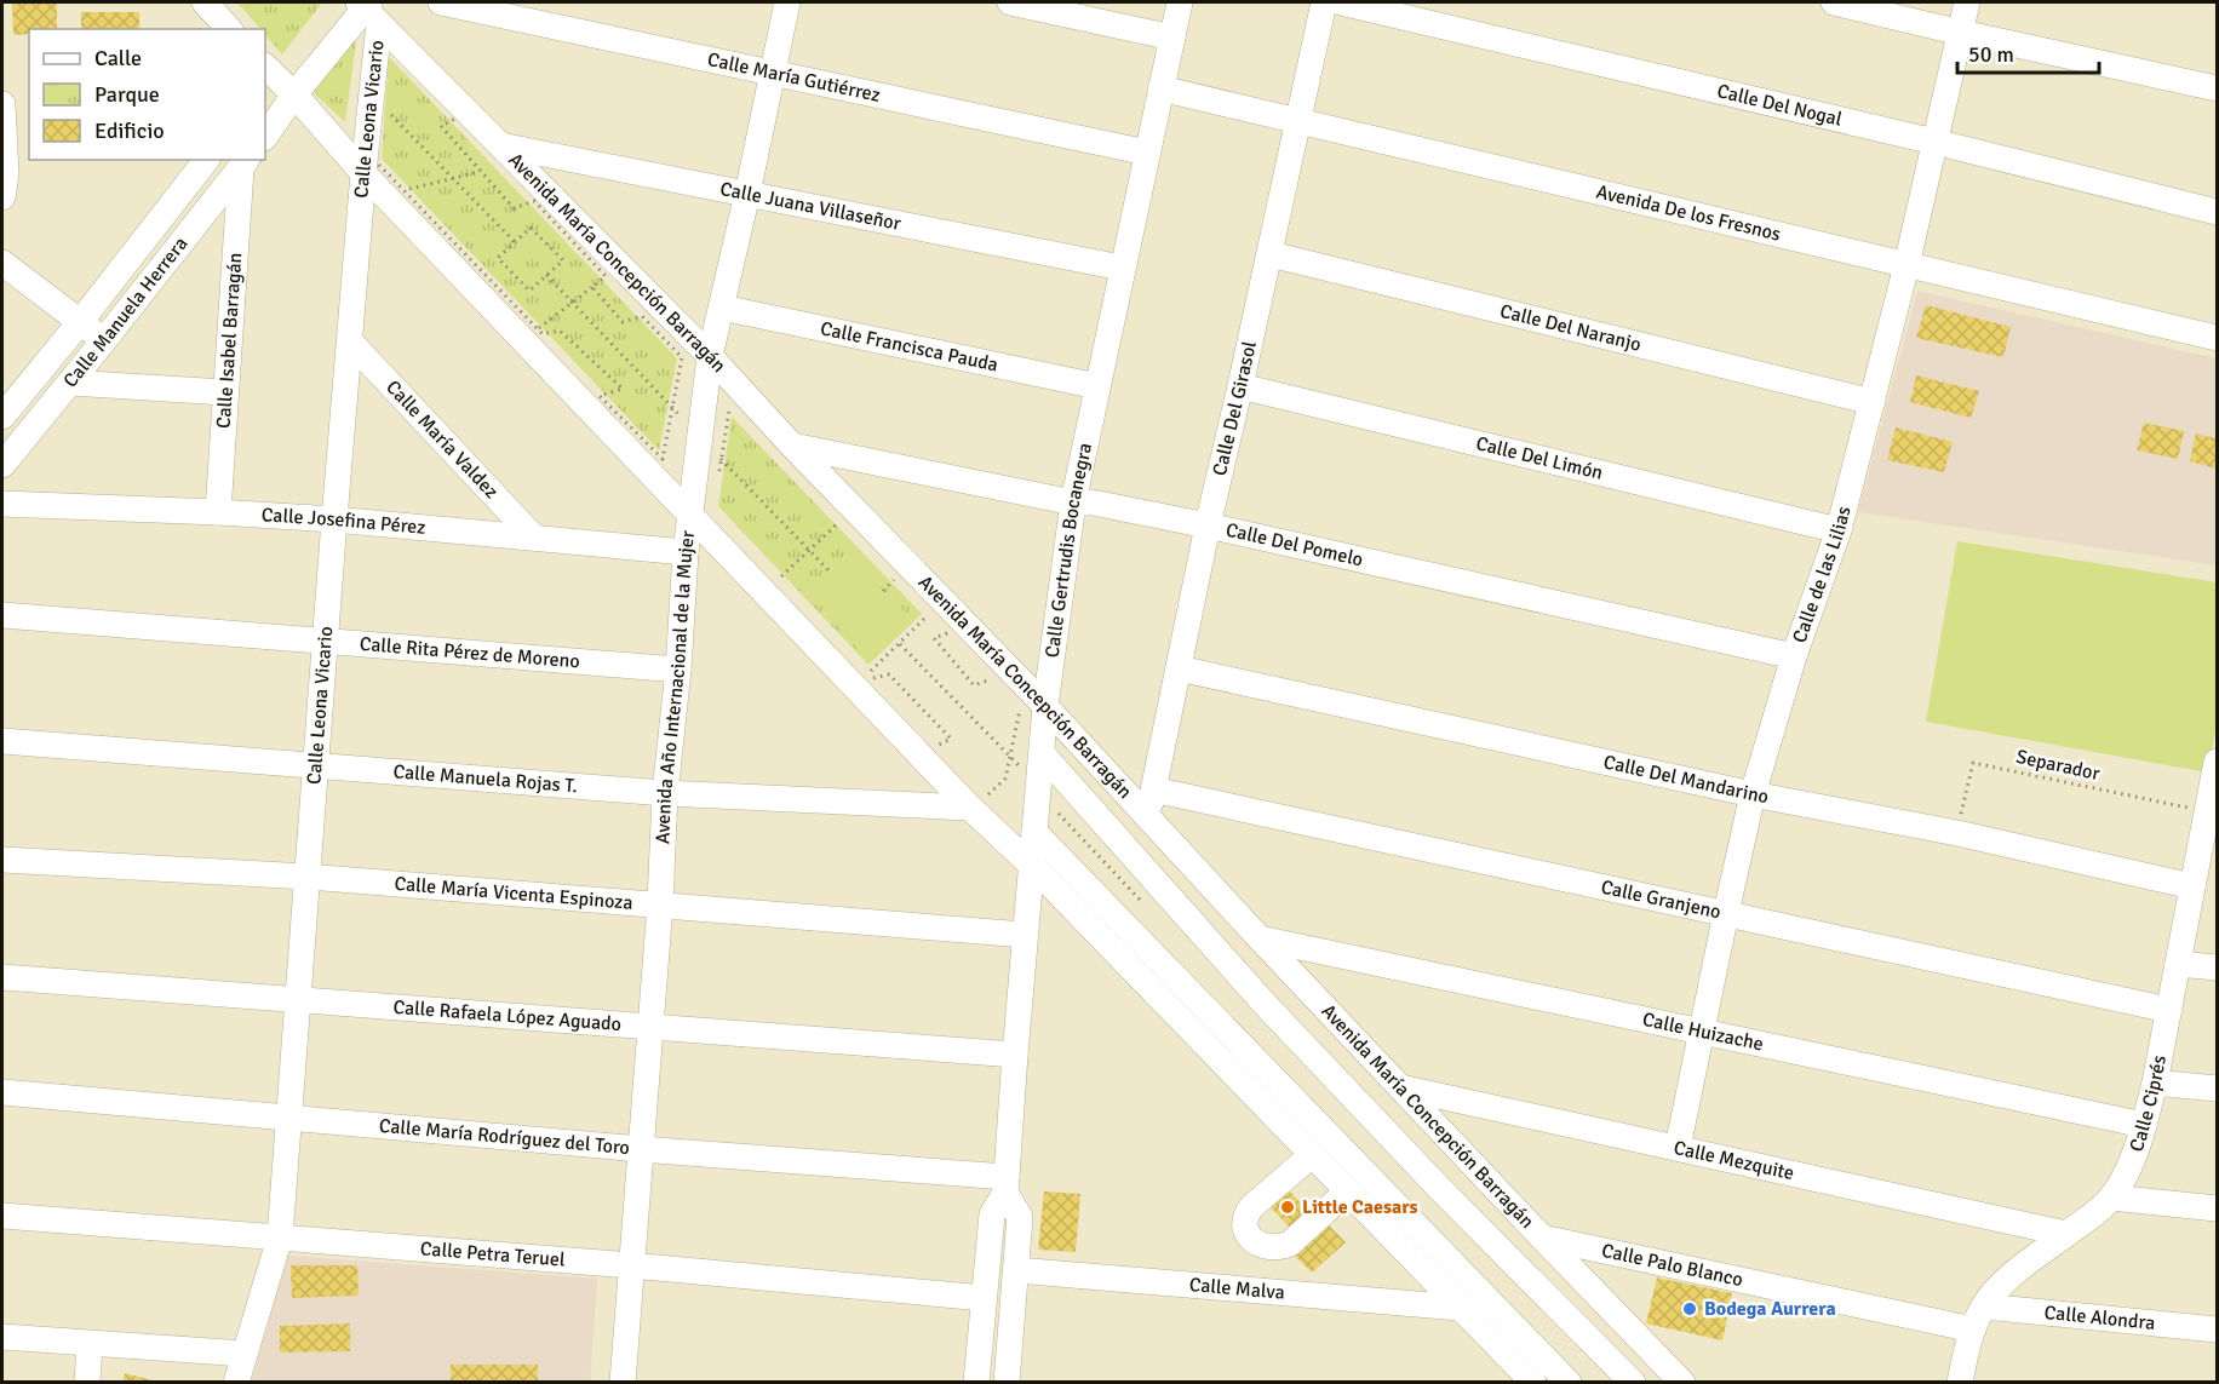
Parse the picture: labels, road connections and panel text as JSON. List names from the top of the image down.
{
  "streets": {
    "street": [
      "Calle María Gutiérrez",
      "Calle Del Nogal",
      "Calle Leona Vicario",
      "Calle Juana Villaseñor",
      "Avenida De los Fresnos",
      "Avenida María Concepción Barragán",
      "Calle Manuela Herrera",
      "Calle Del Naranjo",
      "Calle Isabel Barragán",
      "Calle Francisca Pauda",
      "Calle Del Girasol",
      "Calle María Valdez",
      "Calle Del Limón",
      "Calle Josefina Pérez",
      "Calle Del Pomelo",
      "Calle Gertrudis Bocanegra",
      "Calle de las Lilias",
      "Calle Rita Pérez de Moreno",
      "Avenida Año Internacional de la Mujer",
      "Calle Manuela Rojas T.",
      "Calle Del Mandarino",
      "Calle María Vicenta Espinoza",
      "Calle Granjeno",
      "Calle Rafaela López Aguado",
      "Calle Huizache",
      "Calle Ciprés",
      "Calle María Rodríguez del Toro",
      "Calle Mezquite",
      "Calle Petra Teruel",
      "Calle Palo Blanco",
      "Calle Malva",
      "Calle Alondra"
    ],
    "path": ["Separador"]
  },
  "crossings": [
    ["Calle María Gutiérrez", "Calle Gertrudis Bocanegra"],
    ["Calle María Gutiérrez", "Avenida Año Internacional de la Mujer"],
    ["Calle Del Nogal", "Calle de las Lilias"],
    ["Calle Leona Vicario", "Avenida María Concepción Barragán"],
    ["Calle Leona Vicario", "Calle María Valdez"],
    ["Calle Leona Vicario", "Calle Josefina Pérez"],
    ["Calle Leona Vicario", "Calle Rita Pérez de Moreno"],
    ["Calle Leona Vicario", "Calle Manuela Rojas T."],
    ["Calle Leona Vicario", "Calle María Vicenta Espinoza"],
    ["Calle Leona Vicario", "Calle Rafaela López Aguado"],
    ["Calle Leona Vicario", "Calle María Rodríguez del Toro"],
    ["Calle Leona Vicario", "Calle Petra Teruel"],
    ["Calle Juana Villaseñor", "Avenida María Concepción Barragán"],
    ["Calle Juana Villaseñor", "Calle Gertrudis Bocanegra"],
    ["Calle Juana Villaseñor", "Avenida Año Internacional de la Mujer"],
    ["Avenida De los Fresnos", "Calle Del Girasol"],
    ["Avenida De los Fresnos", "Calle Gertrudis Bocanegra"],
    ["Avenida De los Fresnos", "Calle de las Lilias"],
    ["Avenida María Concepción Barragán", "Calle Del Girasol"],
    ["Avenida María Concepción Barragán", "Calle Del Pomelo"],
    ["Avenida María Concepción Barragán", "Calle Gertrudis Bocanegra"],
    ["Avenida María Concepción Barragán", "Avenida Año Internacional de la Mujer"],
    ["Avenida María Concepción Barragán", "Calle Huizache"],
    ["Avenida María Concepción Barragán", "Calle Mezquite"],
    ["Avenida María Concepción Barragán", "Calle Palo Blanco"],
    ["Calle Manuela Herrera", "Calle Isabel Barragán"],
    ["Calle Del Naranjo", "Calle Del Girasol"],
    ["Calle Del Naranjo", "Calle de las Lilias"],
    ["Calle Isabel Barragán", "Calle Josefina Pérez"],
    ["Calle Francisca Pauda", "Calle Gertrudis Bocanegra"],
    ["Calle Francisca Pauda", "Avenida Año Internacional de la Mujer"],
    ["Calle Del Girasol", "Calle Del Limón"],
    ["Calle Del Girasol", "Calle Del Pomelo"],
    ["Calle Del Girasol", "Calle Del Mandarino"],
    ["Calle Del Girasol", "Calle Granjeno"],
    ["Calle María Valdez", "Calle Josefina Pérez"],
    ["Calle Del Limón", "Calle de las Lilias"],
    ["Calle Josefina Pérez", "Avenida Año Internacional de la Mujer"],
    ["Calle Del Pomelo", "Calle Gertrudis Bocanegra"],
    ["Calle Del Pomelo", "Calle de las Lilias"],
    ["Calle Gertrudis Bocanegra", "Calle María Vicenta Espinoza"],
    ["Calle Gertrudis Bocanegra", "Calle Rafaela López Aguado"],
    ["Calle Gertrudis Bocanegra", "Calle María Rodríguez del Toro"],
    ["Calle Gertrudis Bocanegra", "Calle Petra Teruel"],
    ["Calle Gertrudis Bocanegra", "Calle Malva"],
    ["Calle de las Lilias", "Calle Del Mandarino"],
    ["Calle de las Lilias", "Calle Granjeno"],
    ["Calle de las Lilias", "Calle Huizache"],
    ["Calle de las Lilias", "Calle Mezquite"],
    ["Calle Rita Pérez de Moreno", "Avenida Año Internacional de la Mujer"],
    ["Avenida Año Internacional de la Mujer", "Calle Manuela Rojas T."],
    ["Avenida Año Internacional de la Mujer", "Calle María Vicenta Espinoza"],
    ["Avenida Año Internacional de la Mujer", "Calle Rafaela López Aguado"],
    ["Avenida Año Internacional de la Mujer", "Calle María Rodríguez del Toro"],
    ["Avenida Año Internacional de la Mujer", "Calle Petra Teruel"],
    ["Separador", "Calle Del Mandarino"],
    ["Separador", "Calle Ciprés"],
    ["Calle Del Mandarino", "Calle Ciprés"],
    ["Calle Granjeno", "Calle Ciprés"],
    ["Calle Huizache", "Calle Ciprés"],
    ["Calle Ciprés", "Calle Mezquite"],
    ["Calle Ciprés", "Calle Palo Blanco"],
    ["Calle Ciprés", "Calle Alondra"]
  ],
  "places": ["Little Caesars", "Bodega Aurrera"],
  "legend": ["Calle", "Parque", "Edificio"],
  "scale_bar": "50 m"
}
